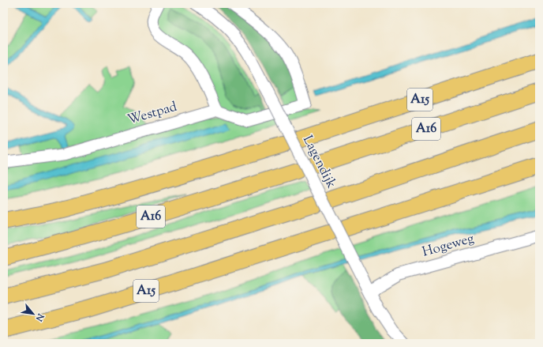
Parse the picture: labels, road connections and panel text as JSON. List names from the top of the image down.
{
  "streets": {
    "highway": ["A15", "A16"],
    "street": ["Westpad", "Lagendijk", "Hogeweg"]
  },
  "crossings": [
    ["Lagendijk", "Hogeweg"]
  ],
  "north": "bottom right"
}
